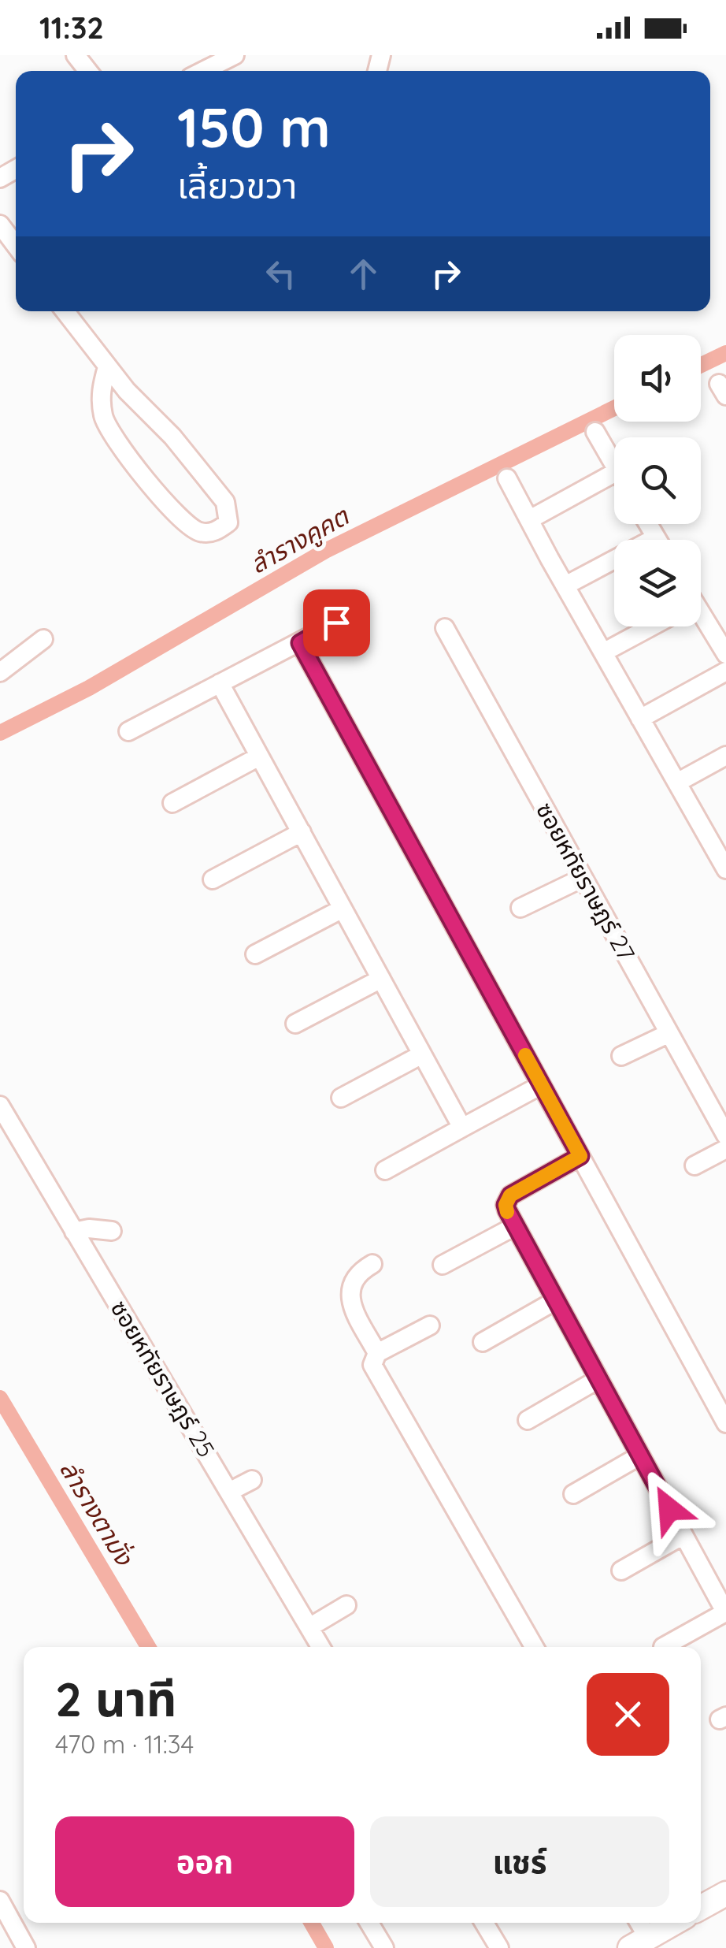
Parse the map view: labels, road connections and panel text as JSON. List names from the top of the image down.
{
  "streets": {
    "street": ["ซอยหทัยราษฎร์ 27", "ซอยหทัยราษฎร์ 25"]
  },
  "water": ["ลำรางคูคต", "ลำรางตามั่ง"],
  "page": {
    "status": "11:32",
    "turn": ["150 m", "เลี้ยวขวา"],
    "heading": ["2 นาที", "470 m · 11:34"],
    "buttons": ["ออก", "แชร์"]
  }
}
